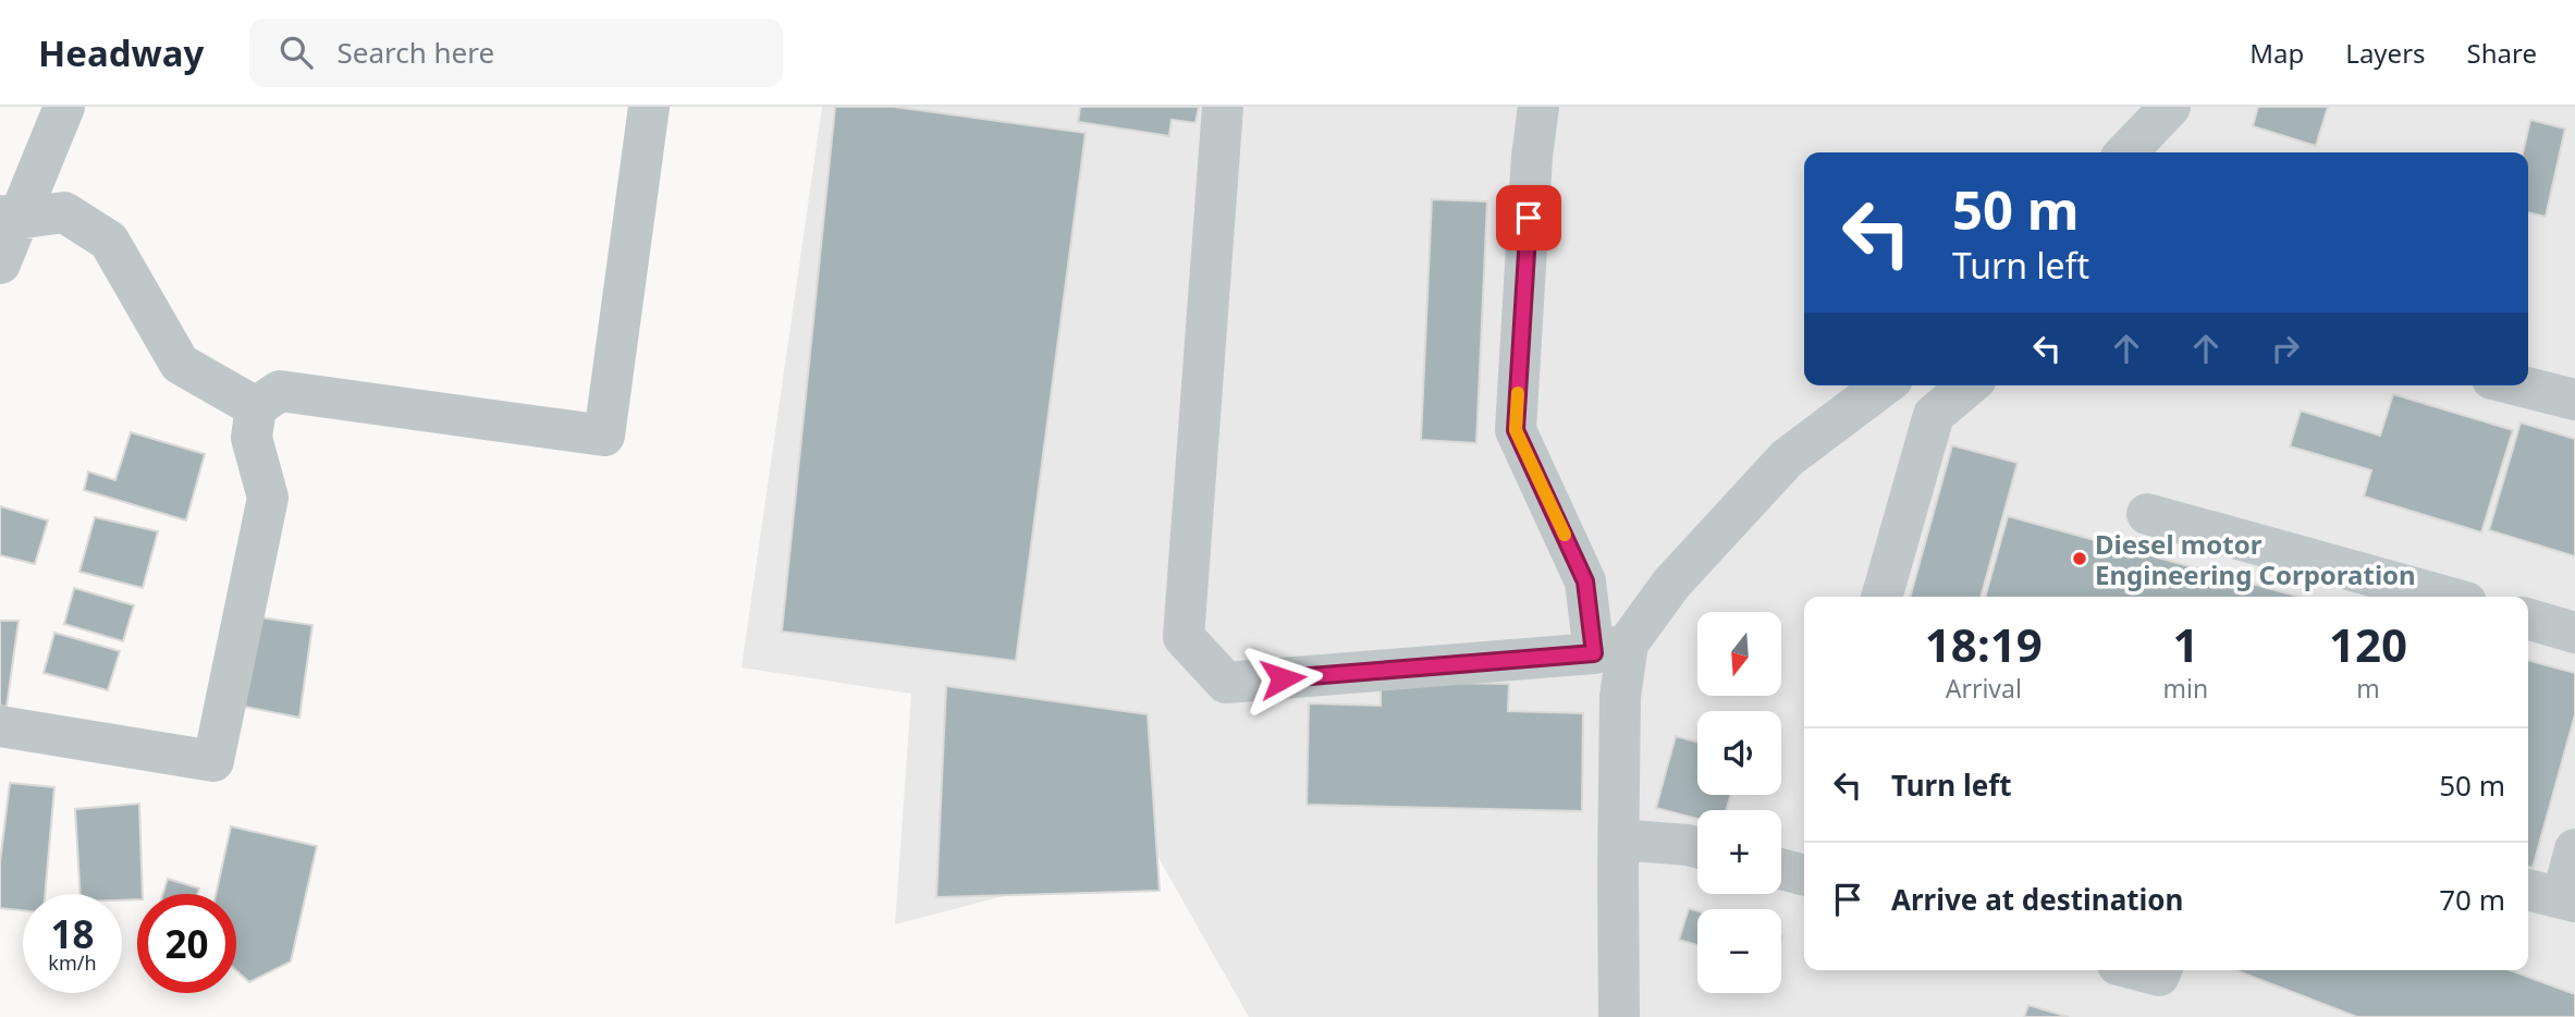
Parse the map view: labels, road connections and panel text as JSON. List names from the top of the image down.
{
  "places": ["Diesel motor Engineering Corporation"],
  "north": "bottom",
  "page": {
    "header": "Headway",
    "search": "Search here",
    "nav": ["Map", "Layers", "Share"],
    "turn": ["50 m", "Turn left"],
    "eta": [
      "18:19",
      "Arrival",
      "1",
      "min",
      "120",
      "m"
    ],
    "map_buttons": ["+", "−"],
    "list": [
      {
        "name": "Turn left",
        "value": "50 m"
      },
      {
        "name": "Arrive at destination",
        "value": "70 m"
      }
    ],
    "speed": "18 km/h",
    "limit": "20"
  }
}
